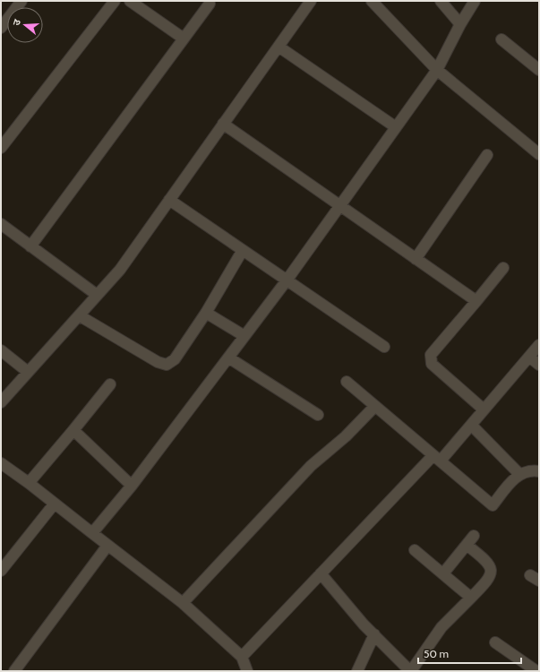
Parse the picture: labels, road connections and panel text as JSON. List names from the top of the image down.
{
  "scale_bar": "50 m",
  "north": "left"
}
